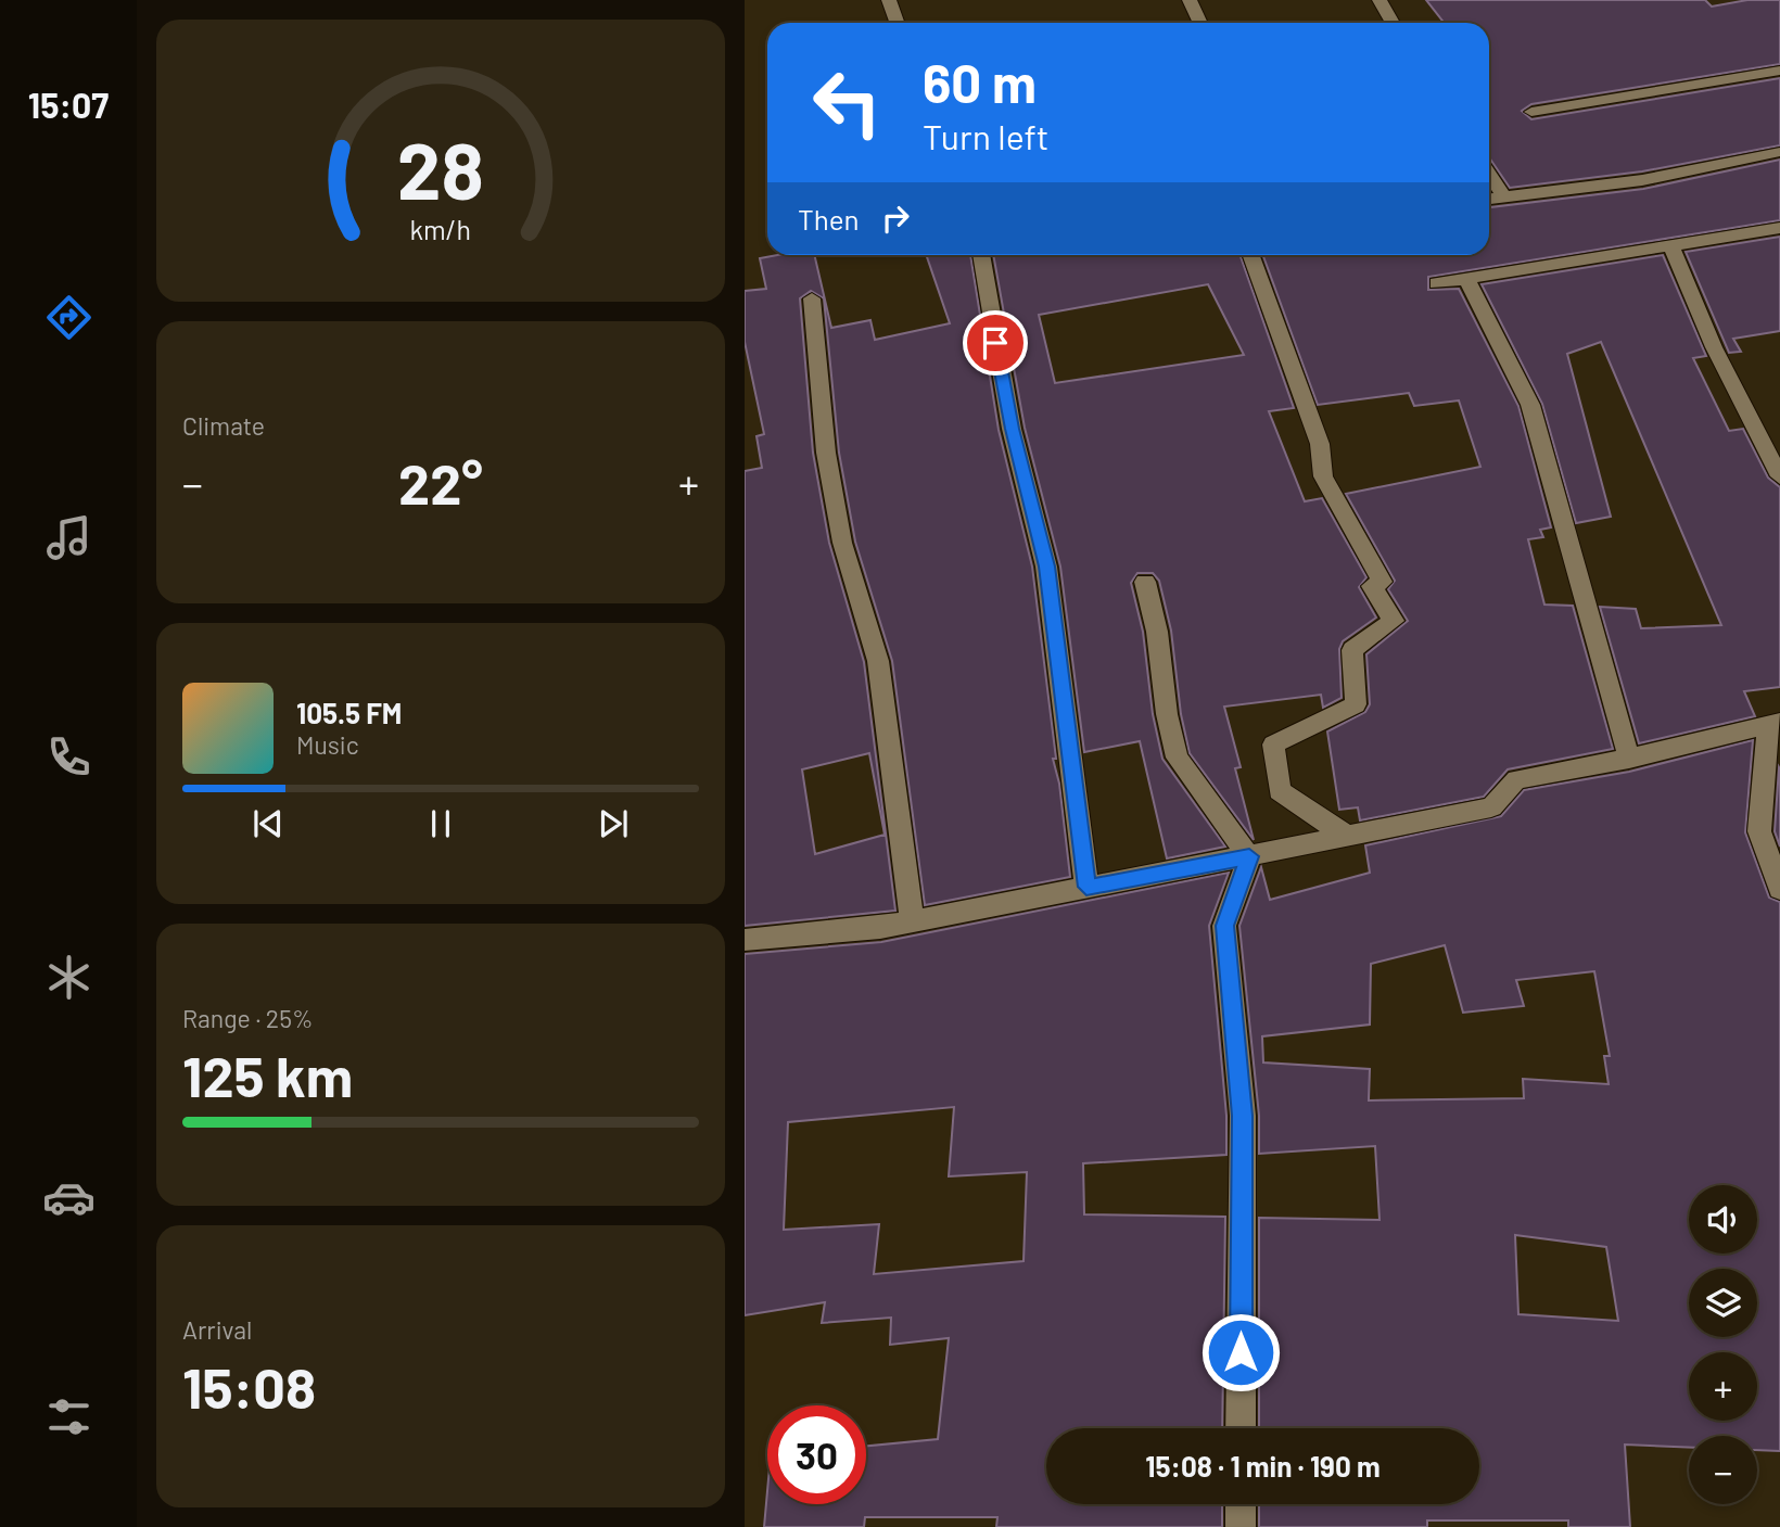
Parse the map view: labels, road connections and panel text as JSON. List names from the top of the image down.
{
  "page": {
    "tabs": "15:07",
    "turn": ["60 m", "Turn left"],
    "then": "Then",
    "tile": [
      "Climate",
      ["Range · 25%", "125 km"],
      ["Arrival", "15:08"]
    ],
    "heat": ["−", "22°", "+"],
    "song": ["105.5 FM", "Music"],
    "map_buttons": ["+", "−"],
    "limit": "30",
    "trip": "15:08 · 1 min · 190 m",
    "gauge": ["28", "km/h"]
  }
}
